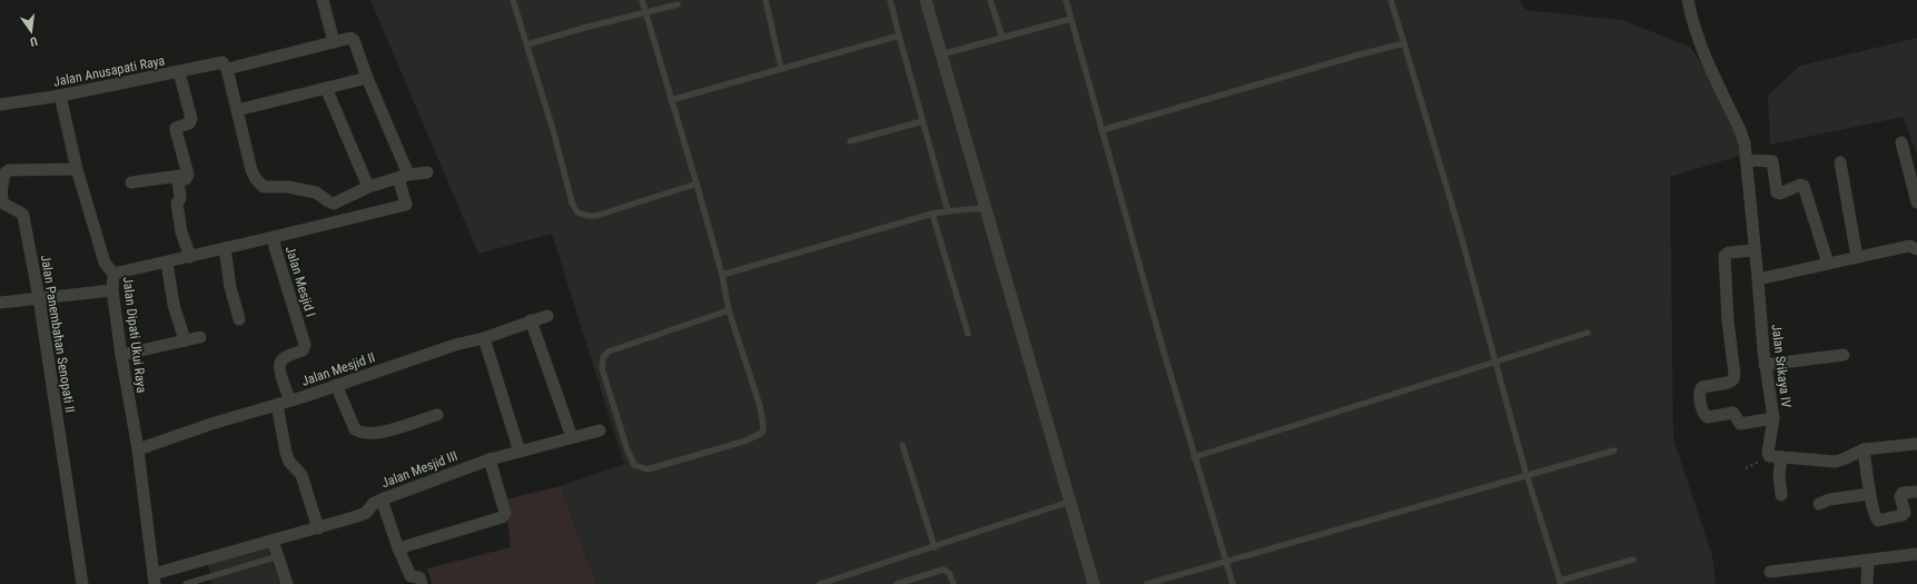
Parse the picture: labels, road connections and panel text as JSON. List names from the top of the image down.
{
  "streets": {
    "street": [
      "Jalan Anusapati Raya",
      "Jalan Mesjid I",
      "Jalan Panembahan Senopati II",
      "Jalan Dipati Ukui Raya",
      "Jalan Srikaya IV",
      "Jalan Mesjid II",
      "Jalan Mesjid III"
    ]
  },
  "crossings": [
    ["Jalan Anusapati Raya", "Jalan Dipati Ukui Raya"],
    ["Jalan Mesjid I", "Jalan Dipati Ukui Raya"],
    ["Jalan Mesjid I", "Jalan Mesjid II"],
    ["Jalan Panembahan Senopati II", "Jalan Dipati Ukui Raya"],
    ["Jalan Dipati Ukui Raya", "Jalan Mesjid II"],
    ["Jalan Dipati Ukui Raya", "Jalan Mesjid III"]
  ],
  "north": "bottom"
}
